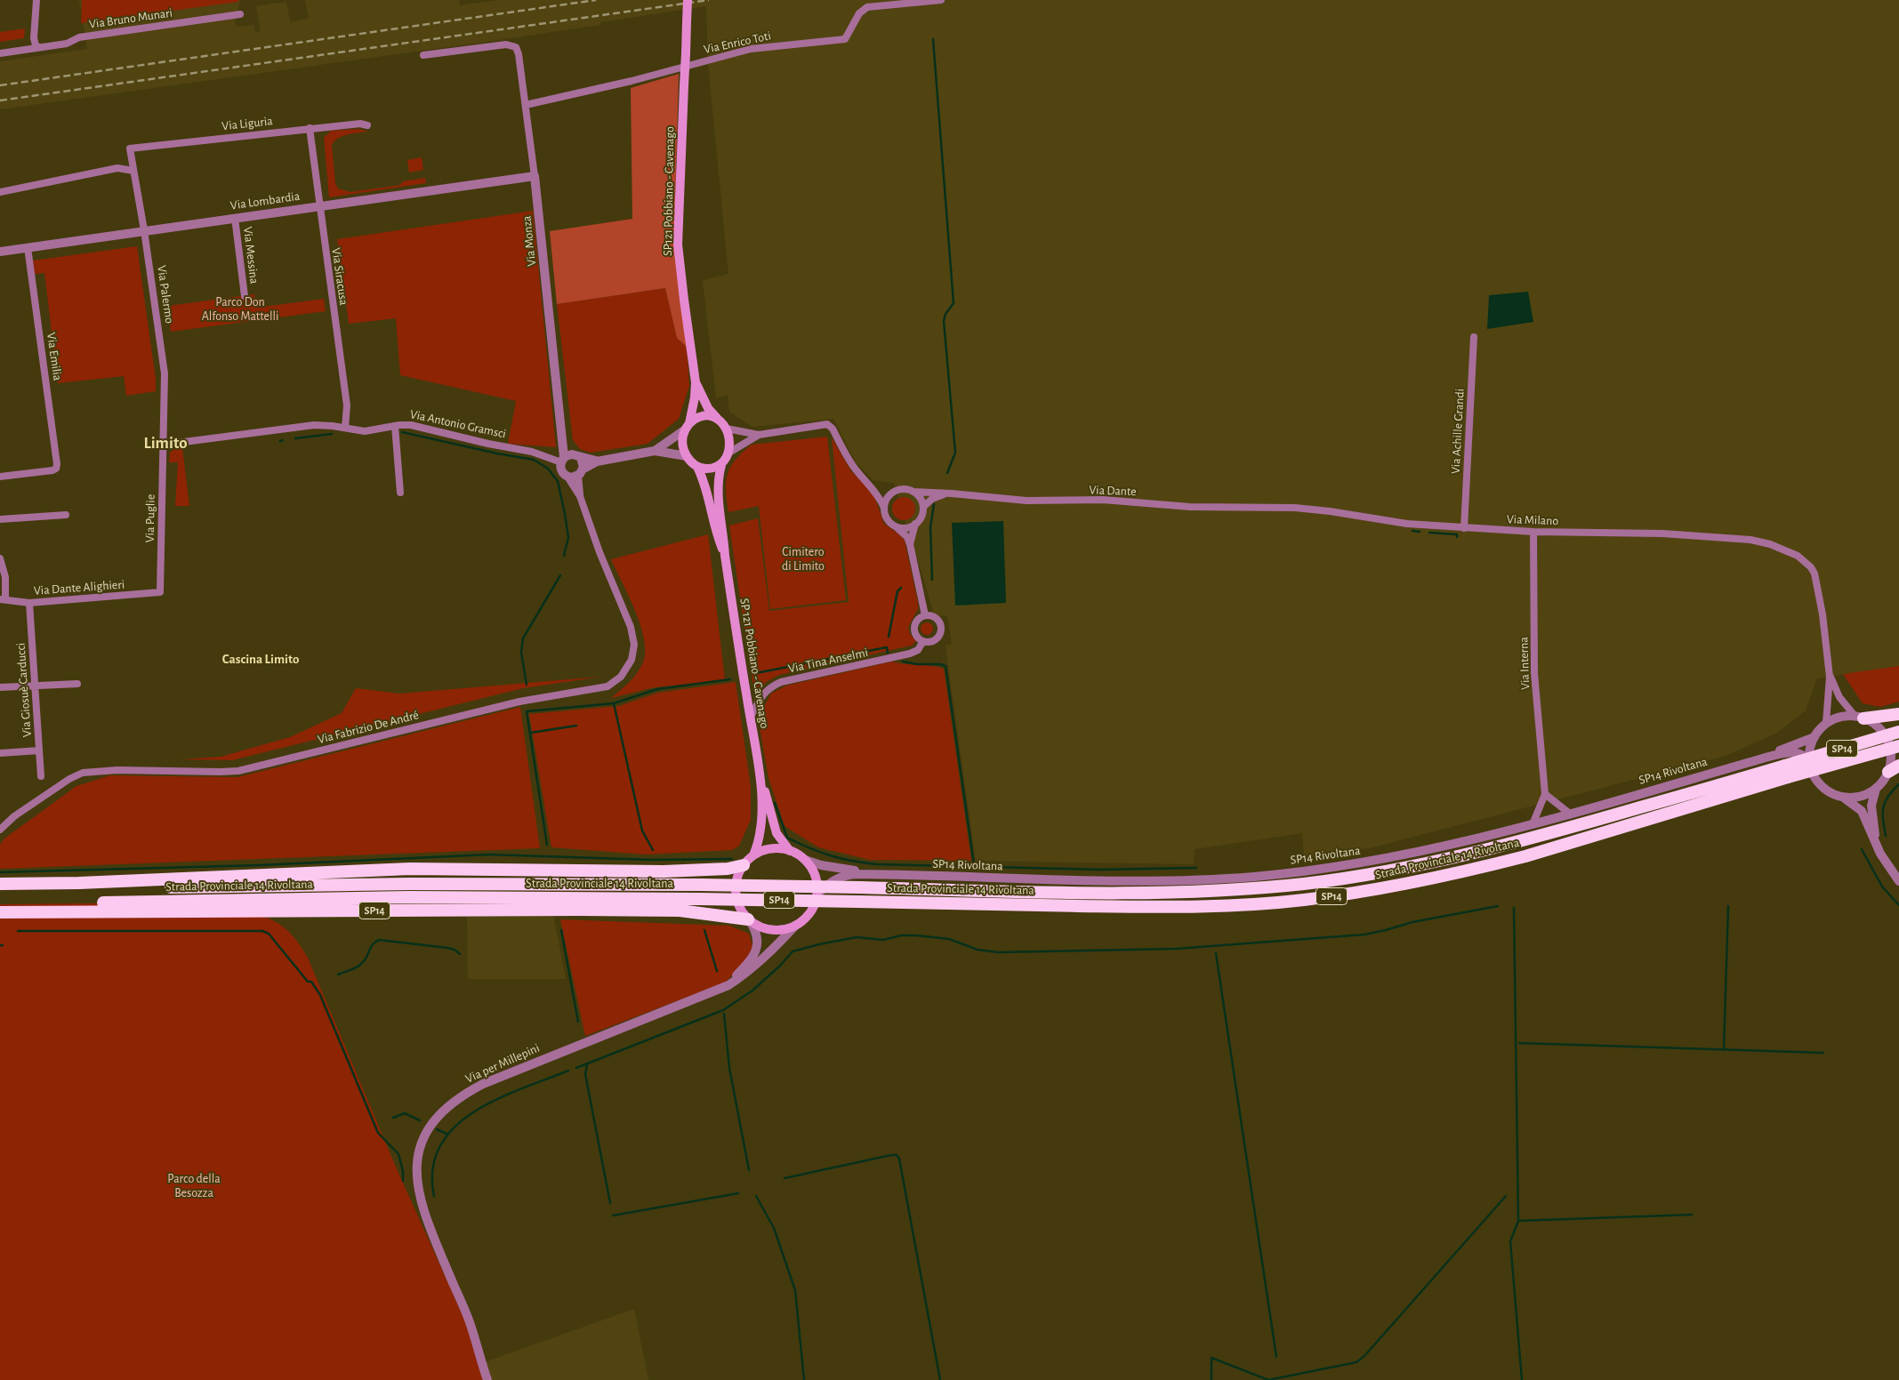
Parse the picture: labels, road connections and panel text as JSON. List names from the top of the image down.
{
  "streets": {
    "highway": ["SP14", "Strada Provinciale 14 Rivoltana"],
    "main road": ["SP121 Pobbiano - Cavenago", "SP 121 Pobbiano - Cavenago", "SP14 Rivoltana"],
    "street": [
      "Via Bruno Munari",
      "Via Enrico Toti",
      "Via Liguria",
      "Via Lombardia",
      "Via Monza",
      "Via Messina",
      "Via Siracusa",
      "Via Palermo",
      "Via Emilia",
      "Via Antonio Gramsci",
      "Via Achille Grandi",
      "Via Dante",
      "Via Puglie",
      "Via Milano",
      "Via Dante Alighieri",
      "Via Tina Anselmi",
      "Via Interna",
      "Via Giosuè Carducci",
      "Via Fabrizio De André",
      "Via per Millepini"
    ]
  },
  "crossings": [
    ["Via Enrico Toti", "Via Monza"],
    ["Via Liguria", "Via Siracusa"],
    ["Via Liguria", "Via Palermo"],
    ["SP121 Pobbiano - Cavenago", "Via Antonio Gramsci"],
    ["Via Lombardia", "Via Monza"],
    ["Via Lombardia", "Via Messina"],
    ["Via Lombardia", "Via Siracusa"],
    ["Via Lombardia", "Via Palermo"],
    ["Via Lombardia", "Via Emilia"],
    ["Via Monza", "Via Antonio Gramsci"],
    ["Via Siracusa", "Via Antonio Gramsci"],
    ["Via Palermo", "Via Antonio Gramsci"],
    ["Via Palermo", "Via Puglie"],
    ["Via Antonio Gramsci", "Via Puglie"],
    ["Via Achille Grandi", "Via Milano"],
    ["Via Dante", "Via Milano"],
    ["Via Puglie", "Via Dante Alighieri"],
    ["Via Milano", "Via Interna"],
    ["Via Dante Alighieri", "Via Giosuè Carducci"],
    ["Via Tina Anselmi", "SP 121 Pobbiano - Cavenago"],
    ["SP 121 Pobbiano - Cavenago", "SP14"],
    ["SP 121 Pobbiano - Cavenago", "SP14 Rivoltana"],
    ["SP 121 Pobbiano - Cavenago", "Via per Millepini"],
    ["Via Interna", "SP14 Rivoltana"],
    ["SP14", "SP14 Rivoltana"],
    ["SP14", "Via per Millepini"],
    ["SP14 Rivoltana", "Via per Millepini"]
  ],
  "districts": ["Limito", "Cascina Limito"],
  "parks": ["Parco Don Alfonso Mattelli", "Cimitero di Limito", "Parco della Besozza"]
}
